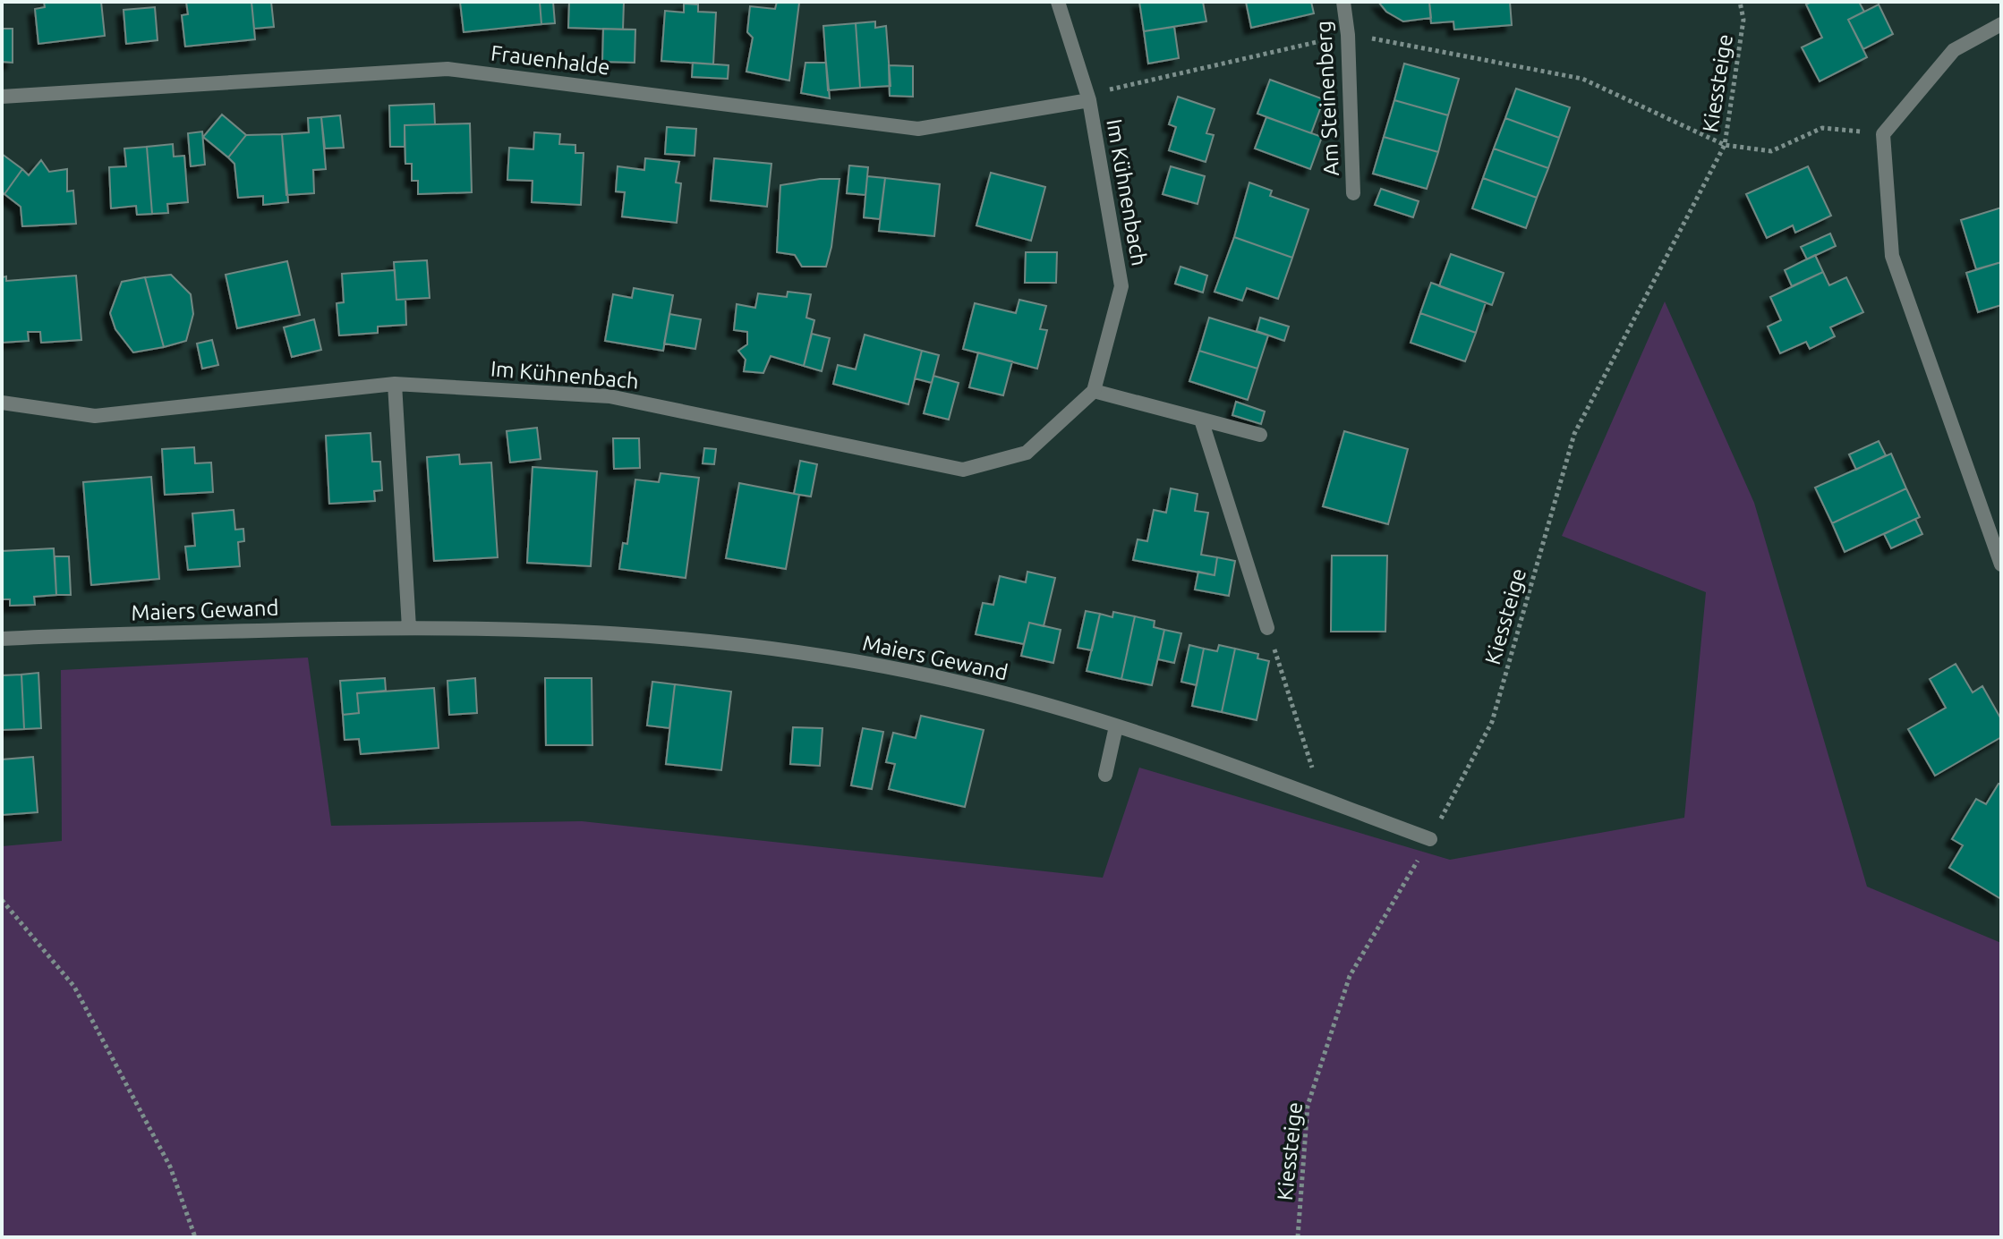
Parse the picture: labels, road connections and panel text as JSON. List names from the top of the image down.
{
  "streets": {
    "street": [
      "Frauenhalde",
      "Am Steinenberg",
      "Im Kühnenbach",
      "Maiers Gewand"
    ],
    "path": ["Kiessteige"]
  },
  "crossings": [
    ["Frauenhalde", "Im Kühnenbach"],
    ["Kiessteige", "Maiers Gewand"]
  ]
}
